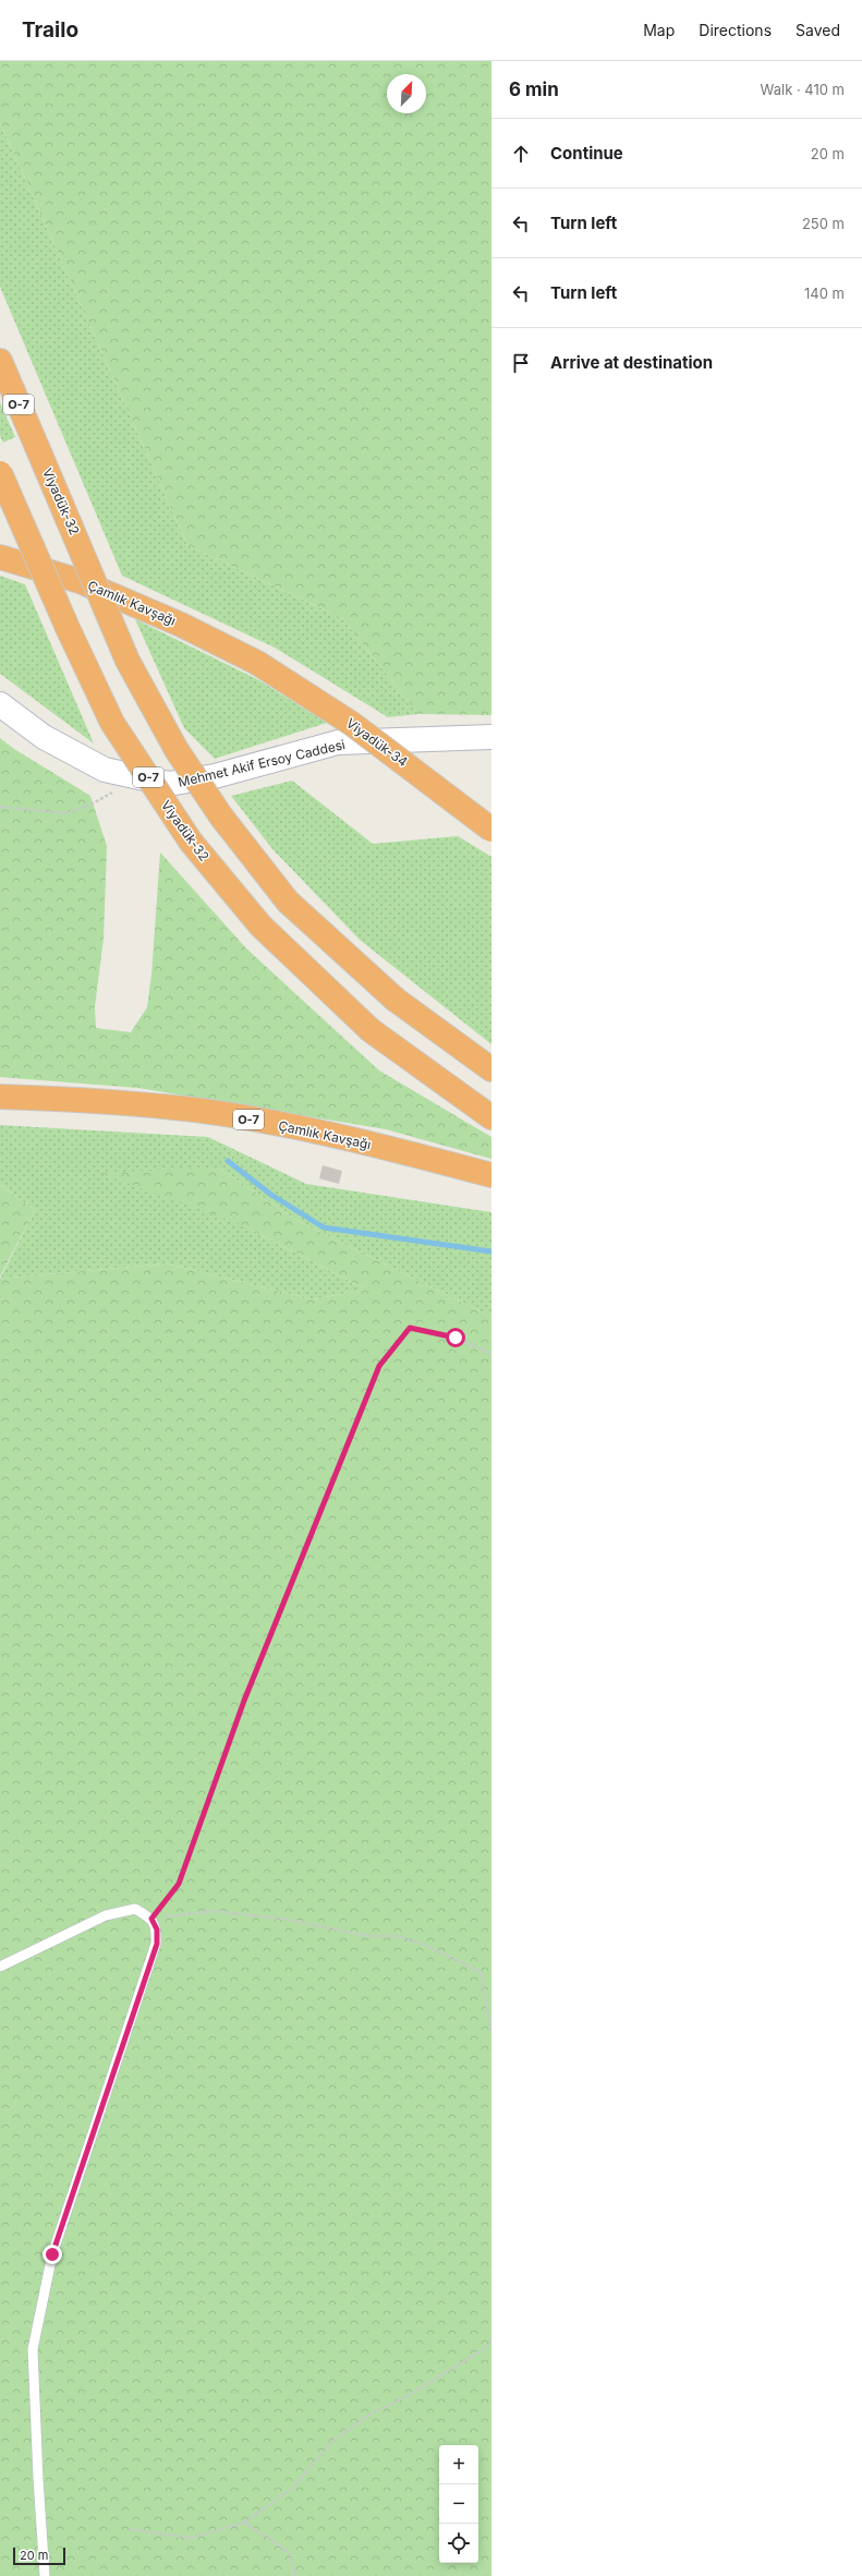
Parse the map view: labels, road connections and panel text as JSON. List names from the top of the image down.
{
  "streets": {
    "highway": [
      "O-7",
      "Viyadük-32",
      "Çamlık Kavşağı",
      "Viyadük-34"
    ],
    "main road": ["Mehmet Akif Ersoy Caddesi"]
  },
  "crossings": [
    ["Çamlık Kavşağı", "Viyadük-34"]
  ],
  "scale_bar": "20 m",
  "north": "top right",
  "page": {
    "header": "Trailo",
    "nav": ["Map", "Directions", "Saved"],
    "heading": ["6 min", "Walk · 410 m"],
    "list": [
      ["Continue", "20 m"],
      ["Turn left", "250 m"],
      ["Turn left", "140 m"],
      "Arrive at destination"
    ],
    "map_buttons": ["+", "−"],
    "scale": "20 m"
  }
}
